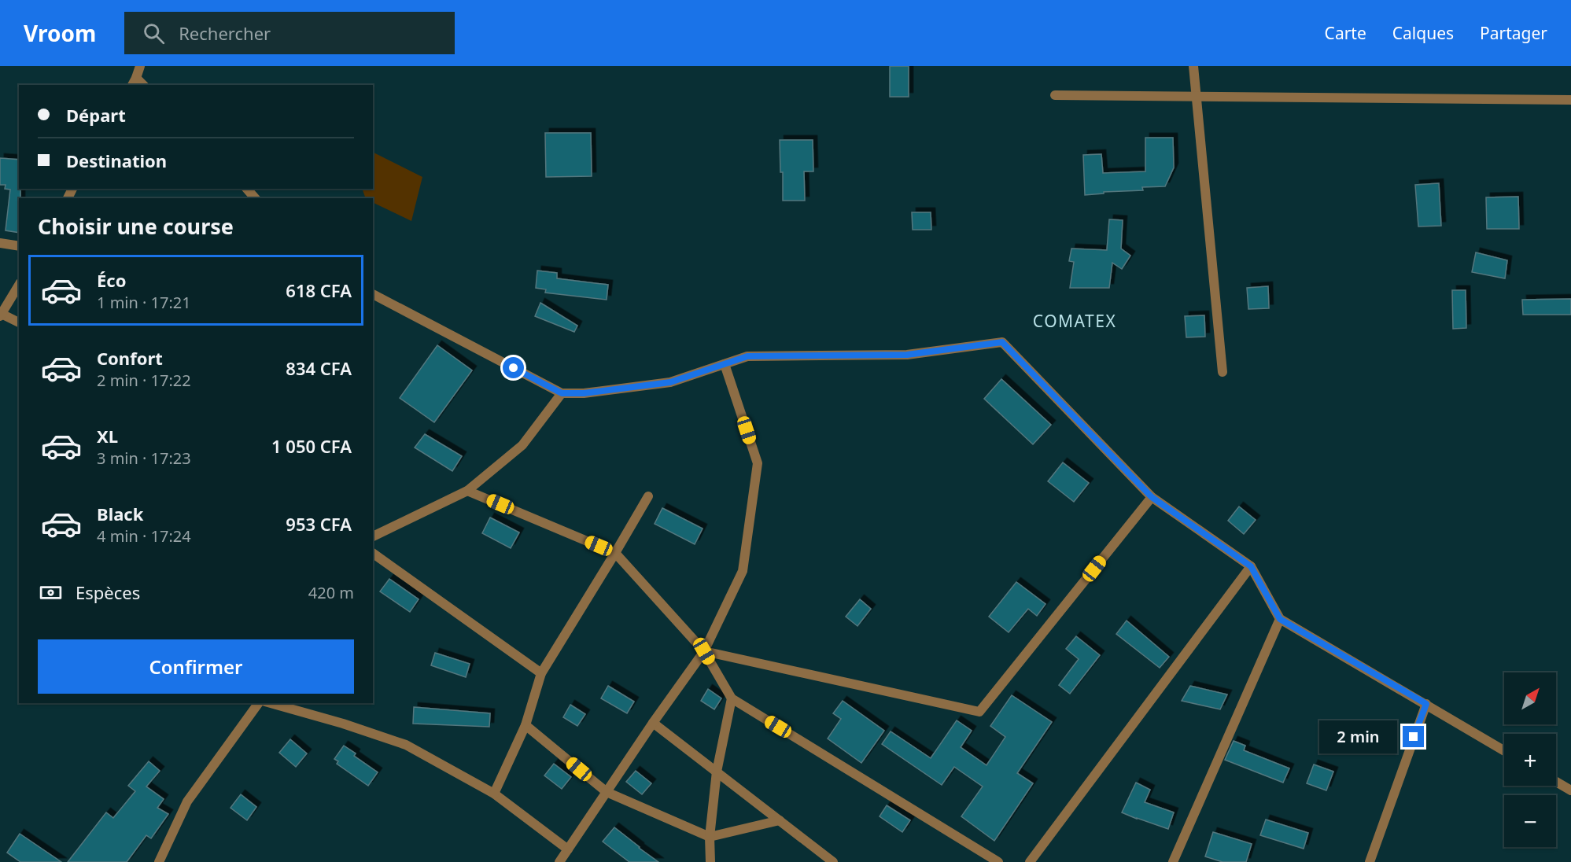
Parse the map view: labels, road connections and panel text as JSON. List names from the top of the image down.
{
  "districts": ["COMATEX"],
  "north": "top right",
  "page": {
    "header": "Vroom",
    "search": "Rechercher",
    "nav": ["Carte", "Calques", "Partager"],
    "banner": ["Départ", "Destination"],
    "heading": "Choisir une course",
    "list": [
      {
        "name": "Éco",
        "note": "1 min · 17:21",
        "value": "618 CFA"
      },
      {
        "name": "Confort",
        "note": "2 min · 17:22",
        "value": "834 CFA"
      },
      {
        "name": "XL",
        "note": "3 min · 17:23",
        "value": "1 050 CFA"
      },
      {
        "name": "Black",
        "note": "4 min · 17:24",
        "value": "953 CFA"
      }
    ],
    "pay": ["Espèces", "420 m"],
    "buttons": "Confirmer",
    "map_buttons": ["+", "−"],
    "bubble": "2 min"
  }
}
